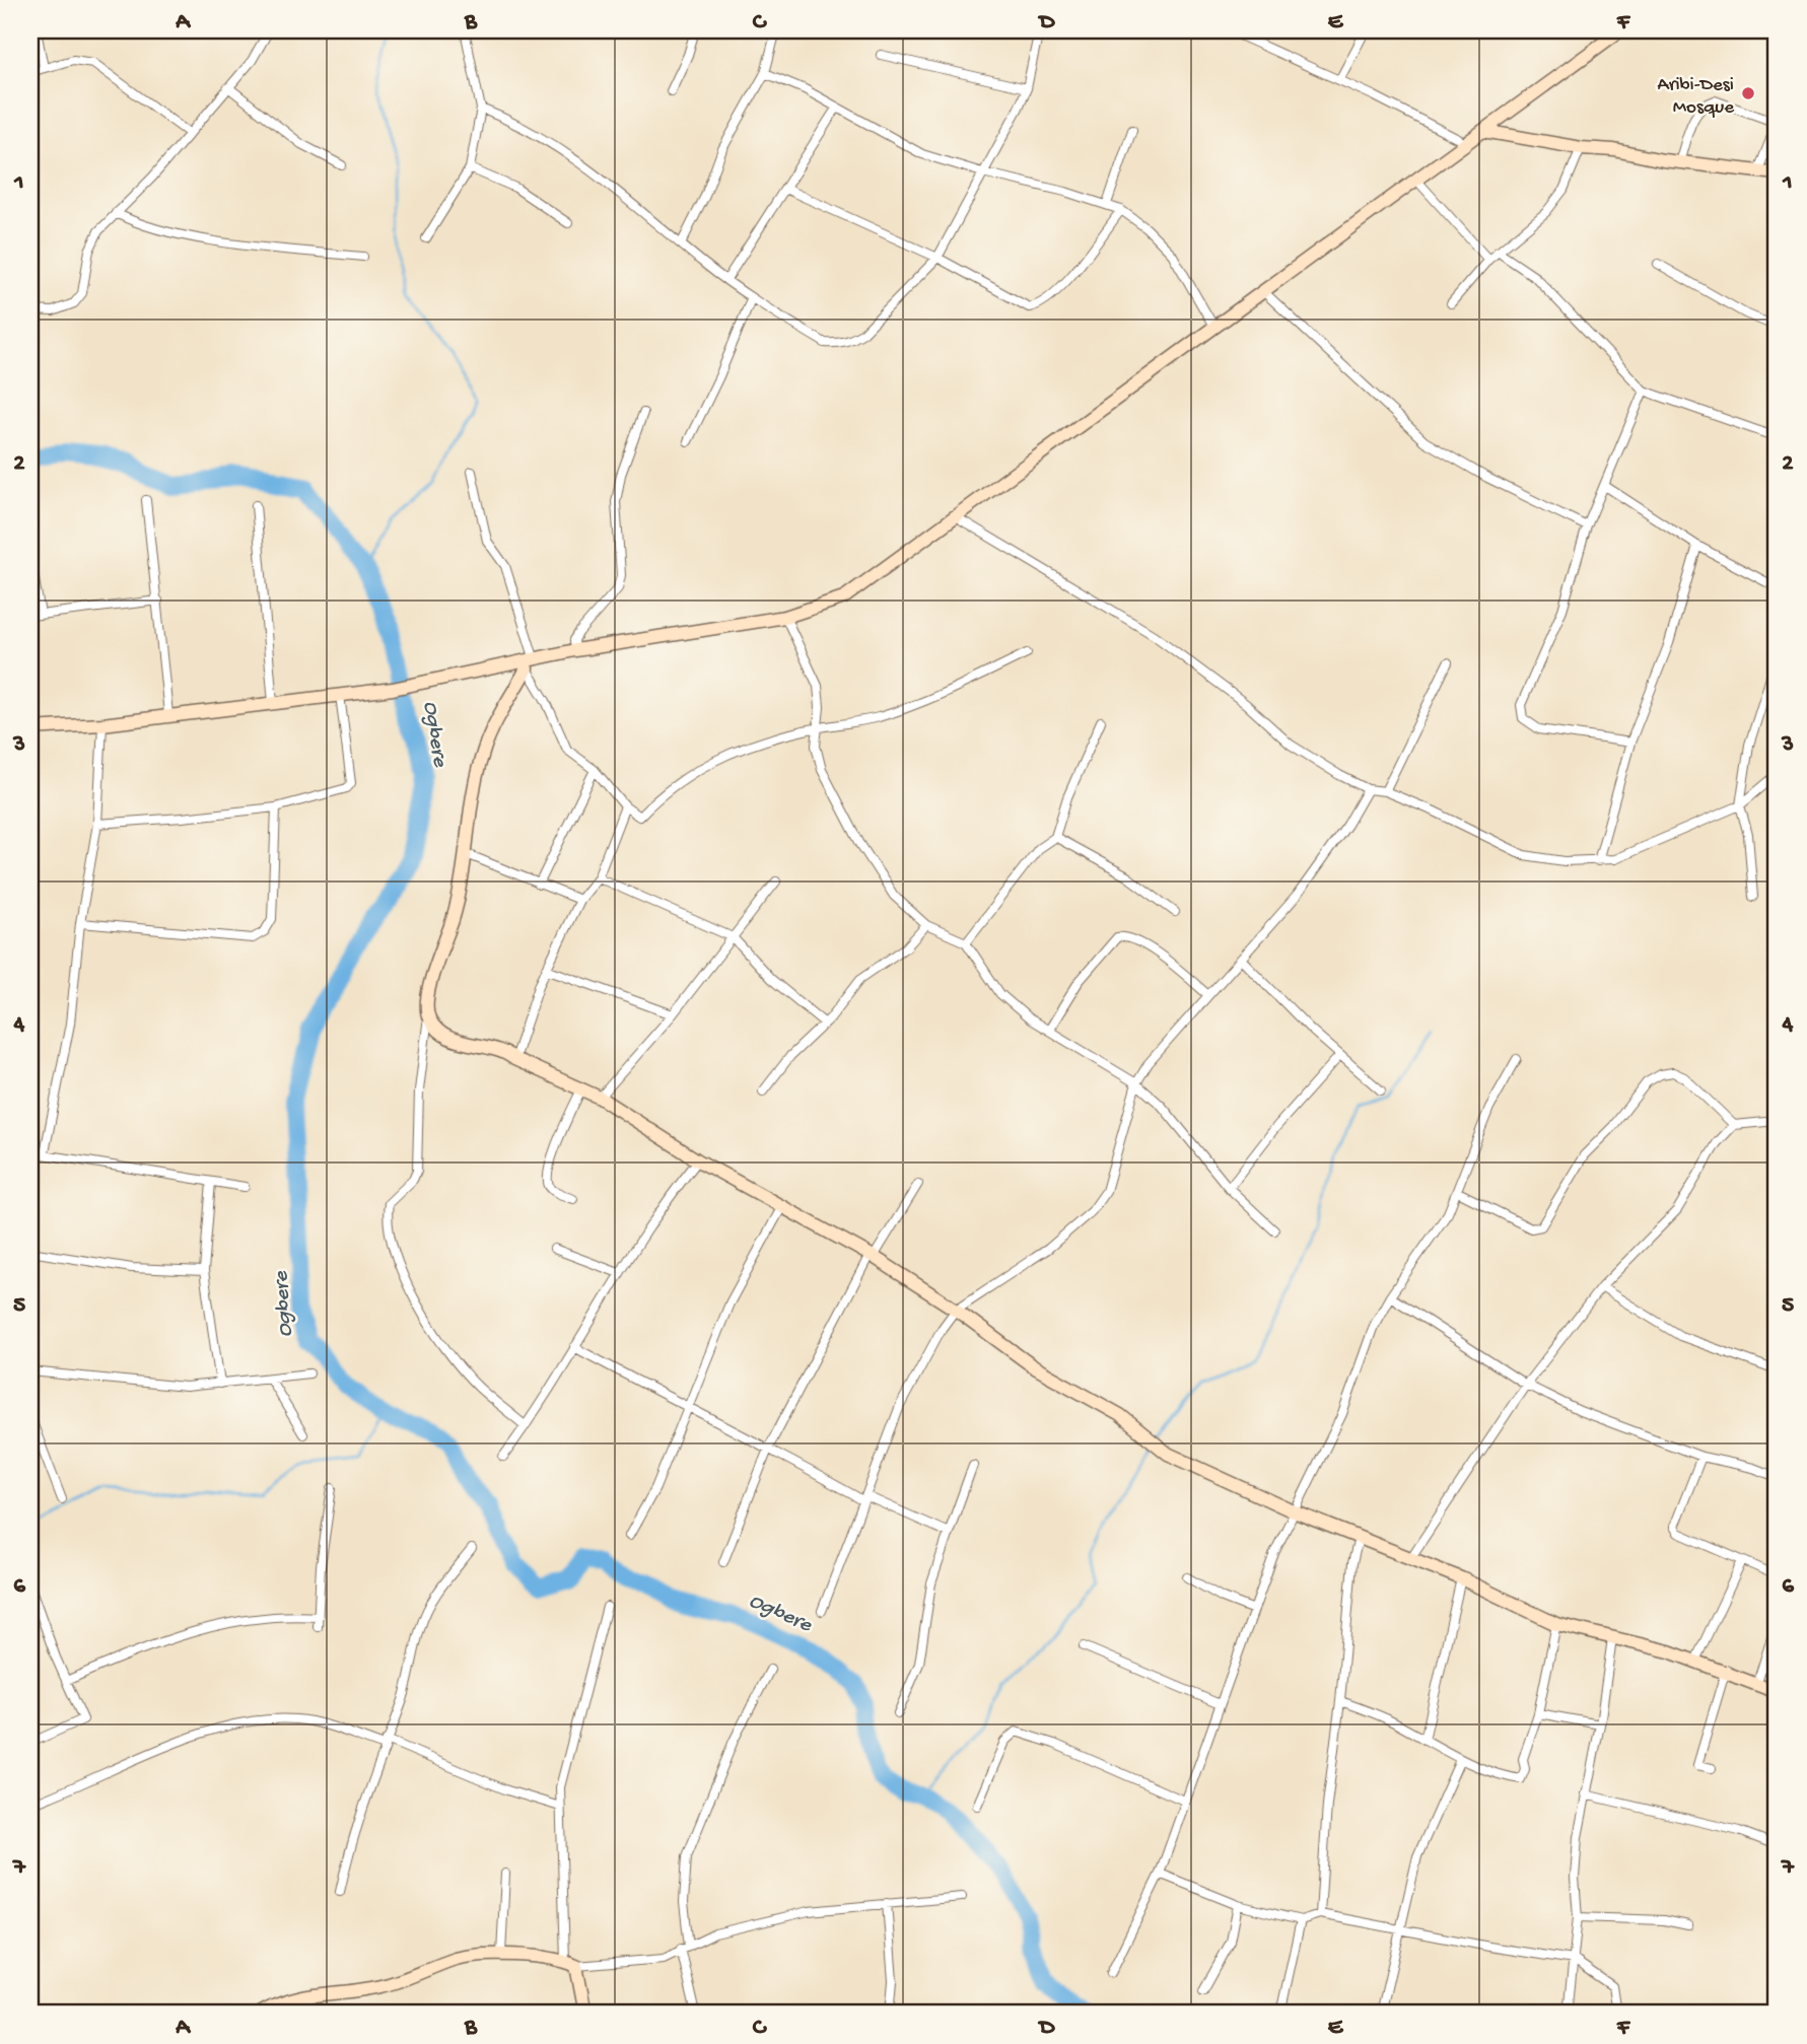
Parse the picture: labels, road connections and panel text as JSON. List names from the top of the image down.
{
  "water": ["Ogbere"],
  "places": ["Aribi-Desi Mosque"],
  "grid": {
    "columns": [
      "A",
      "B",
      "C",
      "D",
      "E",
      "F"
    ],
    "rows": [
      "1",
      "2",
      "3",
      "4",
      "5",
      "6",
      "7"
    ]
  }
}
